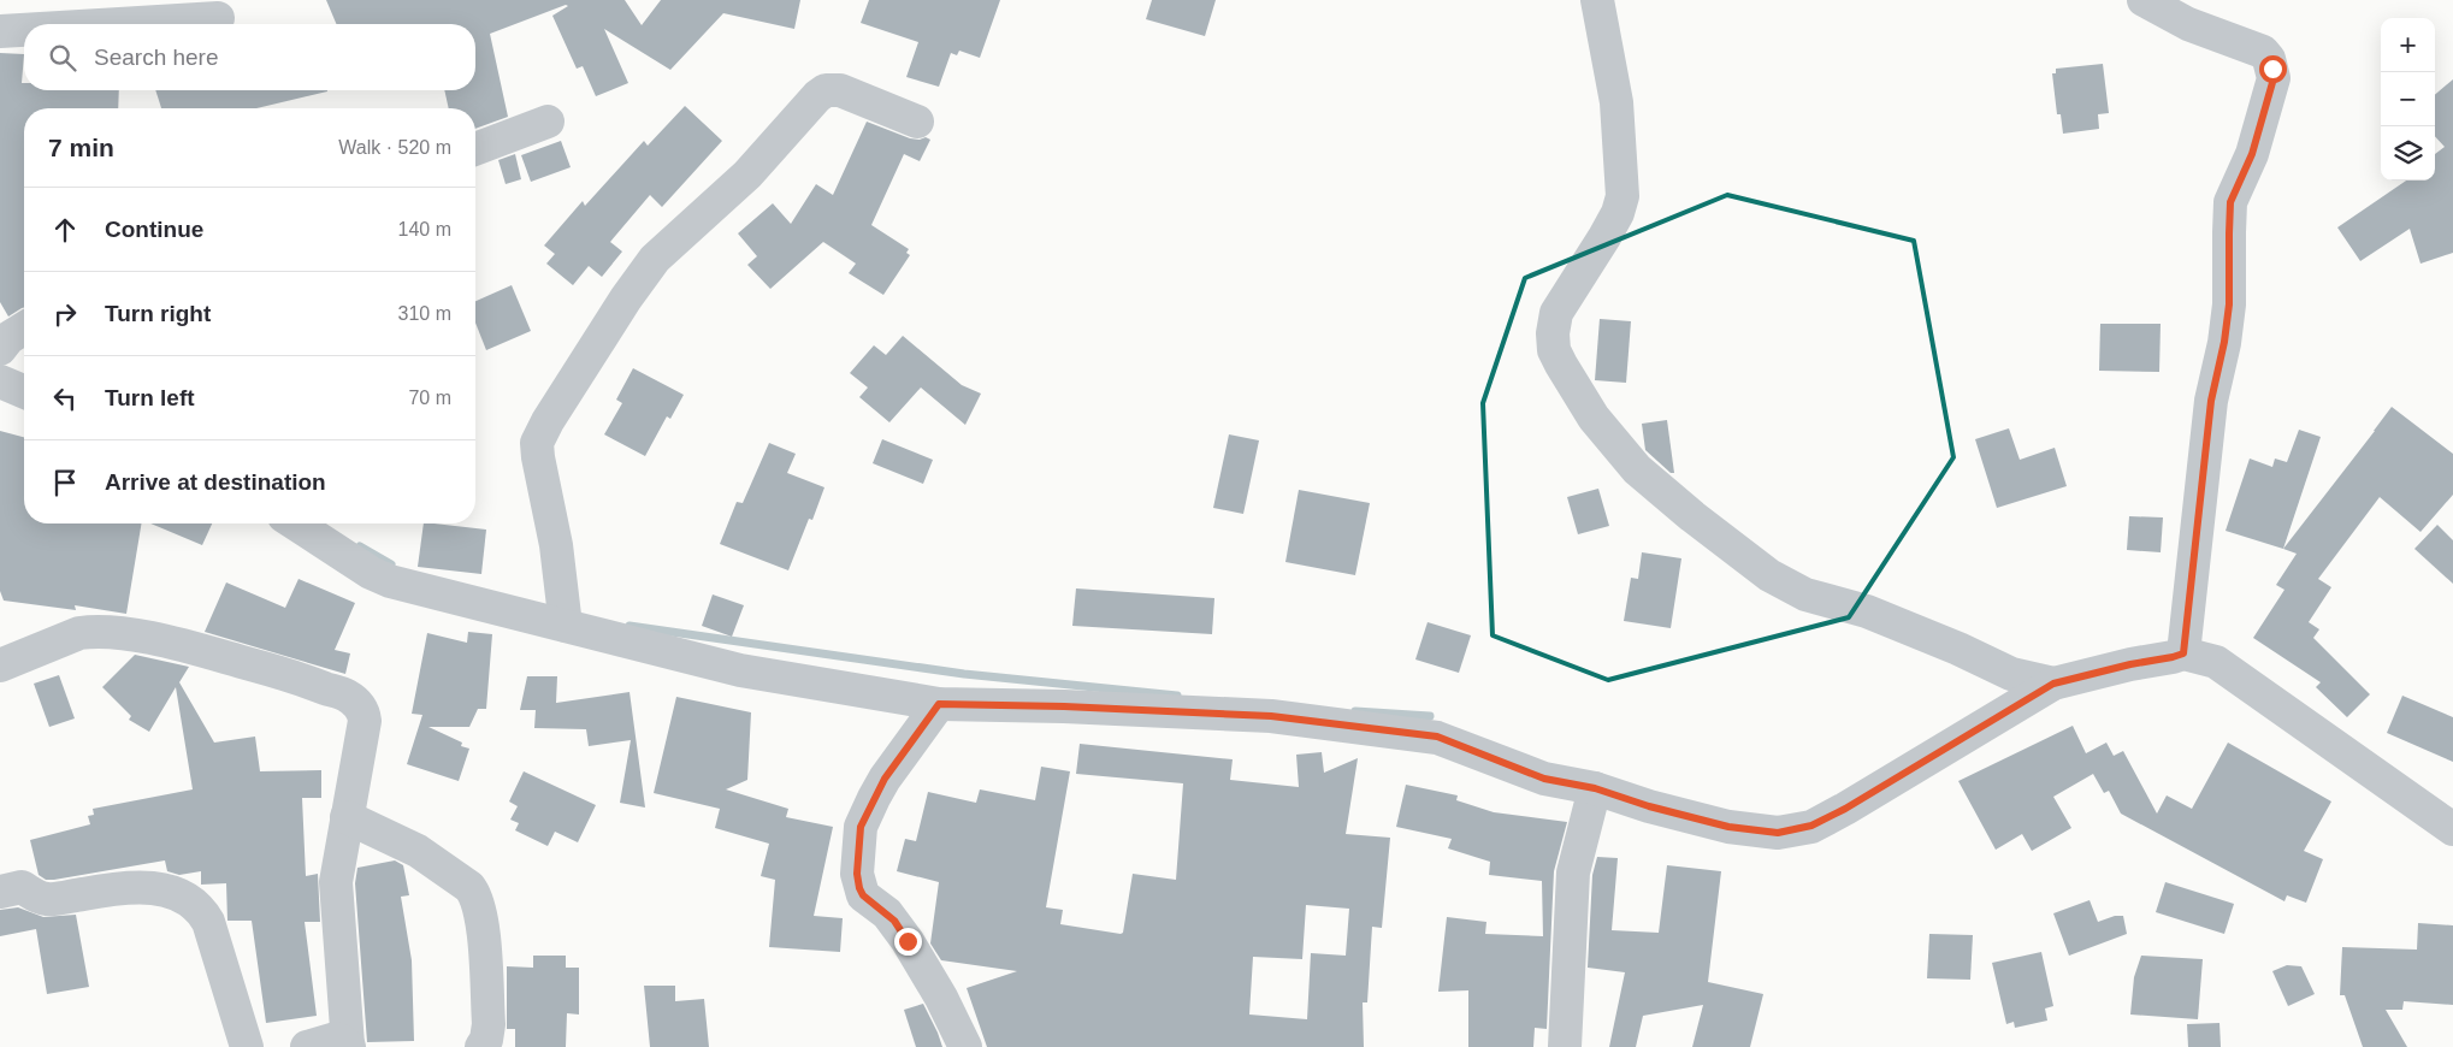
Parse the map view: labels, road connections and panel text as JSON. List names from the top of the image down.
{
  "page": {
    "map_buttons": ["+", "−"],
    "search": "Search here",
    "heading": ["7 min", "Walk · 520 m"],
    "list": [
      ["Continue", "140 m"],
      ["Turn right", "310 m"],
      ["Turn left", "70 m"],
      "Arrive at destination"
    ]
  }
}
